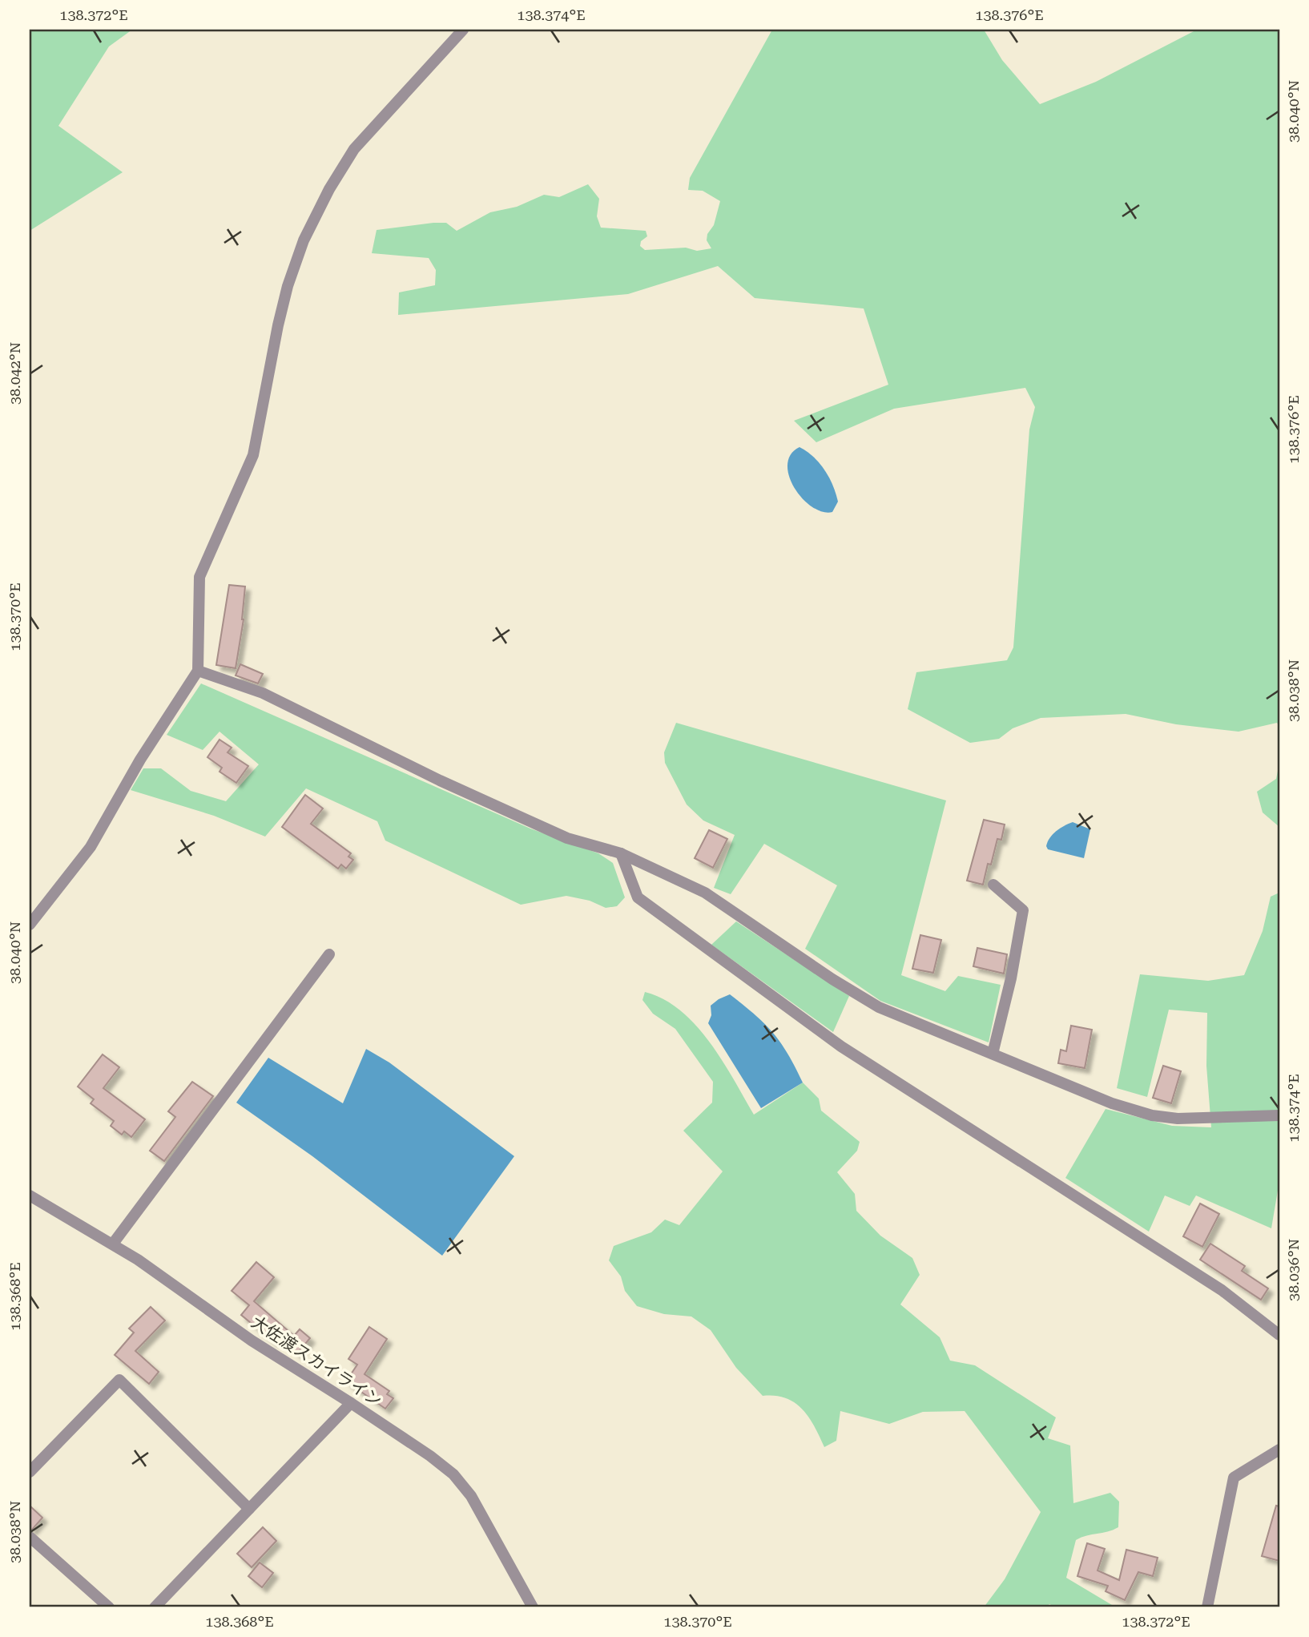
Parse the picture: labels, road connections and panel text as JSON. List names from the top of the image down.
{
  "streets": {
    "street": ["大佐渡スカイライン"]
  },
  "coordinates": [
    "138.372°E",
    "138.374°E",
    "138.376°E",
    "38.040°N",
    "38.042°N",
    "138.370°E",
    "38.038°N",
    "38.036°N",
    "138.368°E"
  ]
}
